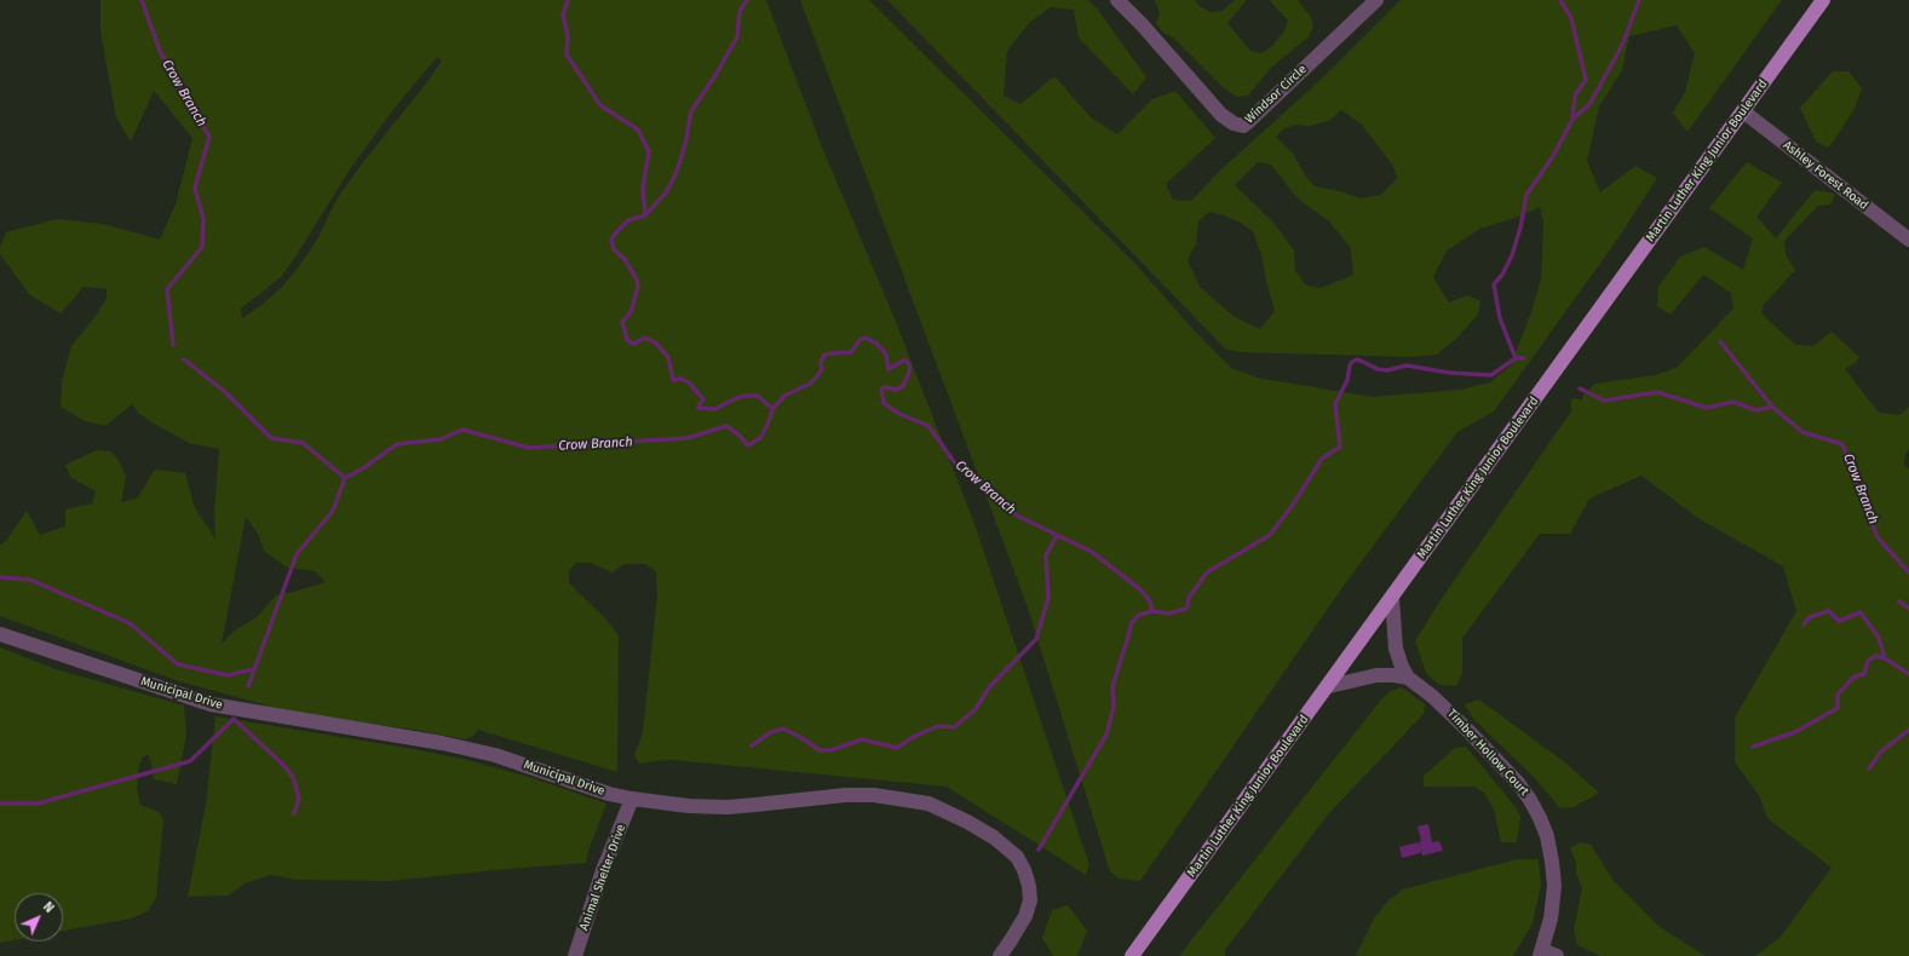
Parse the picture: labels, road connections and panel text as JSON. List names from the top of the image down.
{
  "streets": {
    "main road": ["Martin Luther King Junior Boulevard"],
    "street": [
      "Windsor Circle",
      "Ashley Forest Road",
      "Municipal Drive",
      "Timber Hollow Court",
      "Animal Shelter Drive"
    ]
  },
  "crossings": [
    ["Martin Luther King Junior Boulevard", "Ashley Forest Road"],
    ["Martin Luther King Junior Boulevard", "Timber Hollow Court"],
    ["Municipal Drive", "Animal Shelter Drive"]
  ],
  "water": ["Crow Branch"],
  "north": "top right"
}
